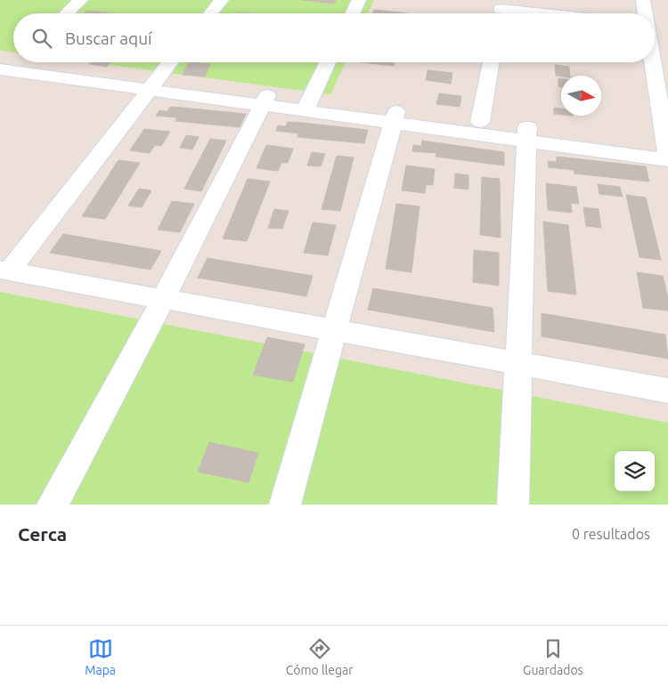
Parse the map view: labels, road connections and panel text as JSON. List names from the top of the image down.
{
  "north": "right",
  "page": {
    "search": "Buscar aquí",
    "heading": ["Cerca", "0 resultados"],
    "nav": ["Mapa", "Cómo llegar", "Guardados"]
  }
}
